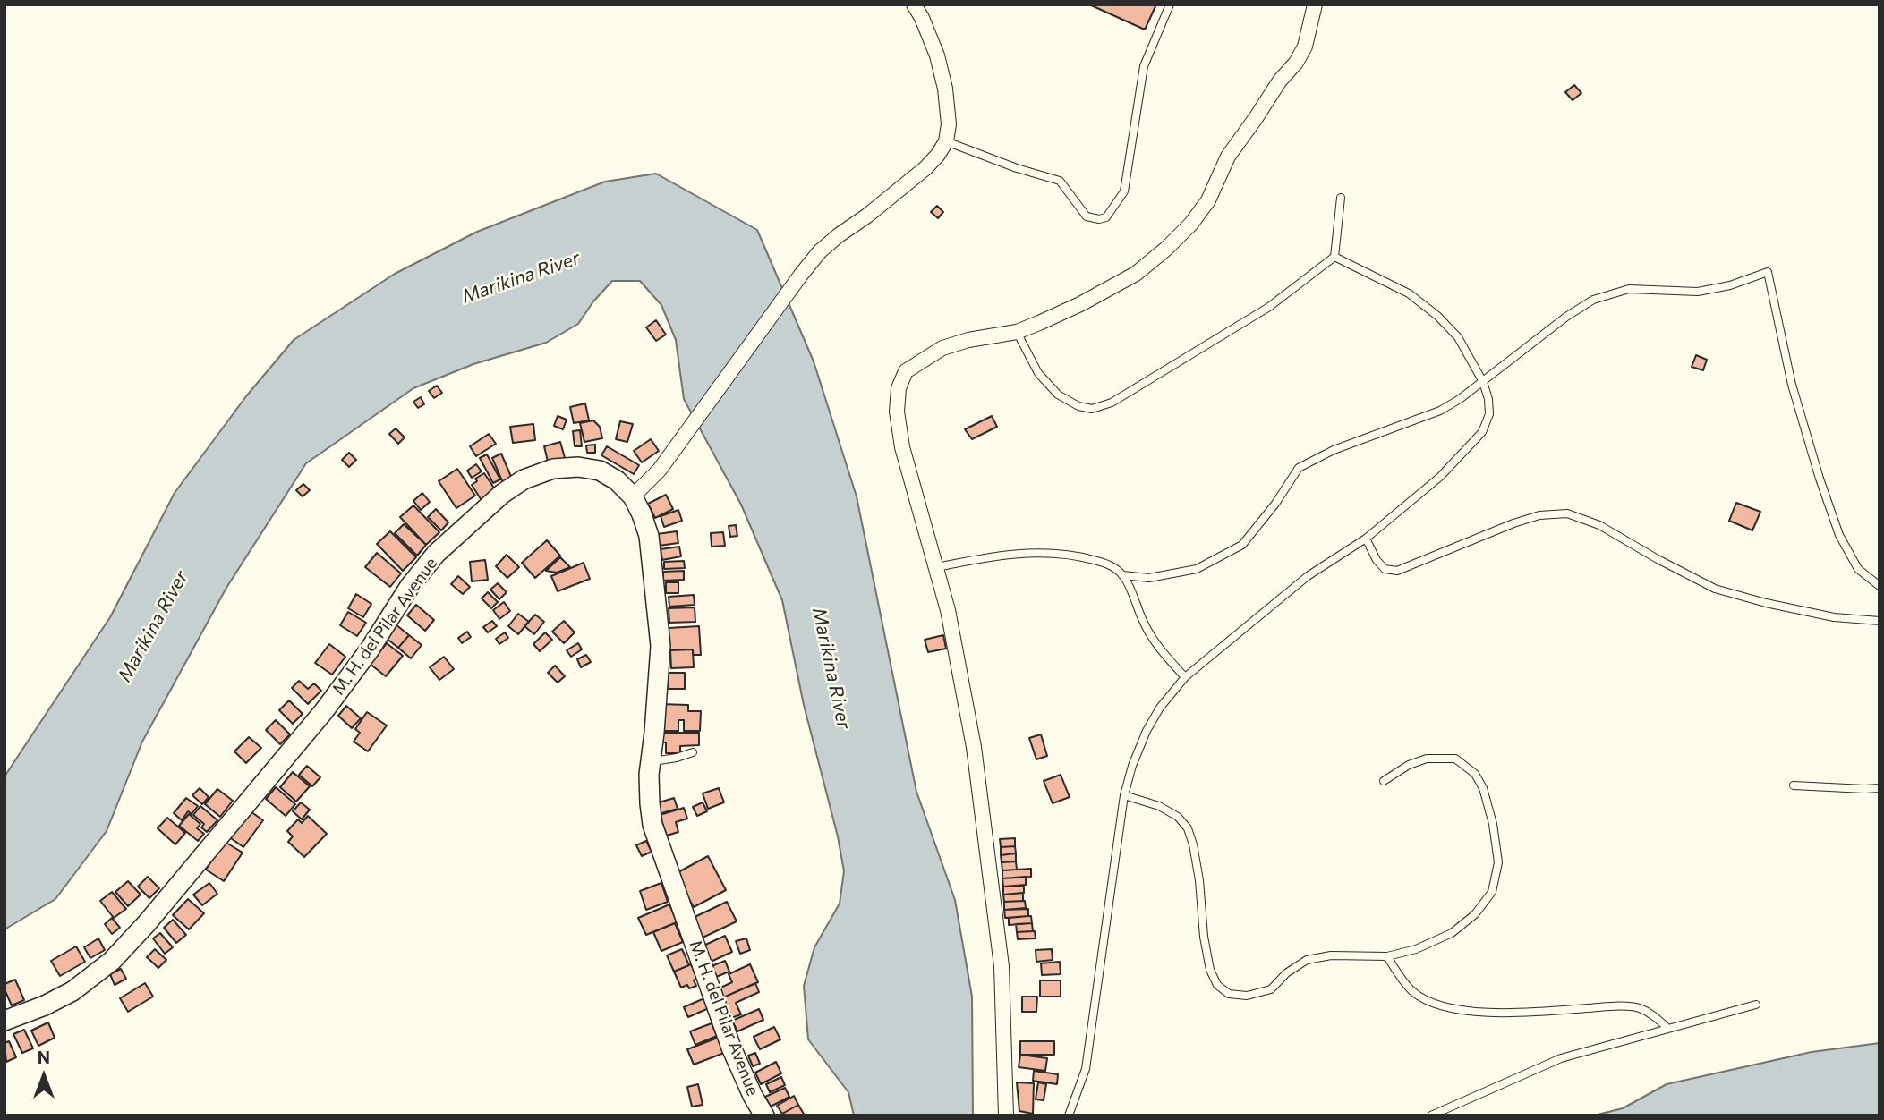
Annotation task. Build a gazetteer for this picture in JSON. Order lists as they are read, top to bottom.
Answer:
{
  "streets": {
    "street": ["M. H. del Pilar Avenue"]
  },
  "water": ["Marikina River"],
  "north": "top"
}
